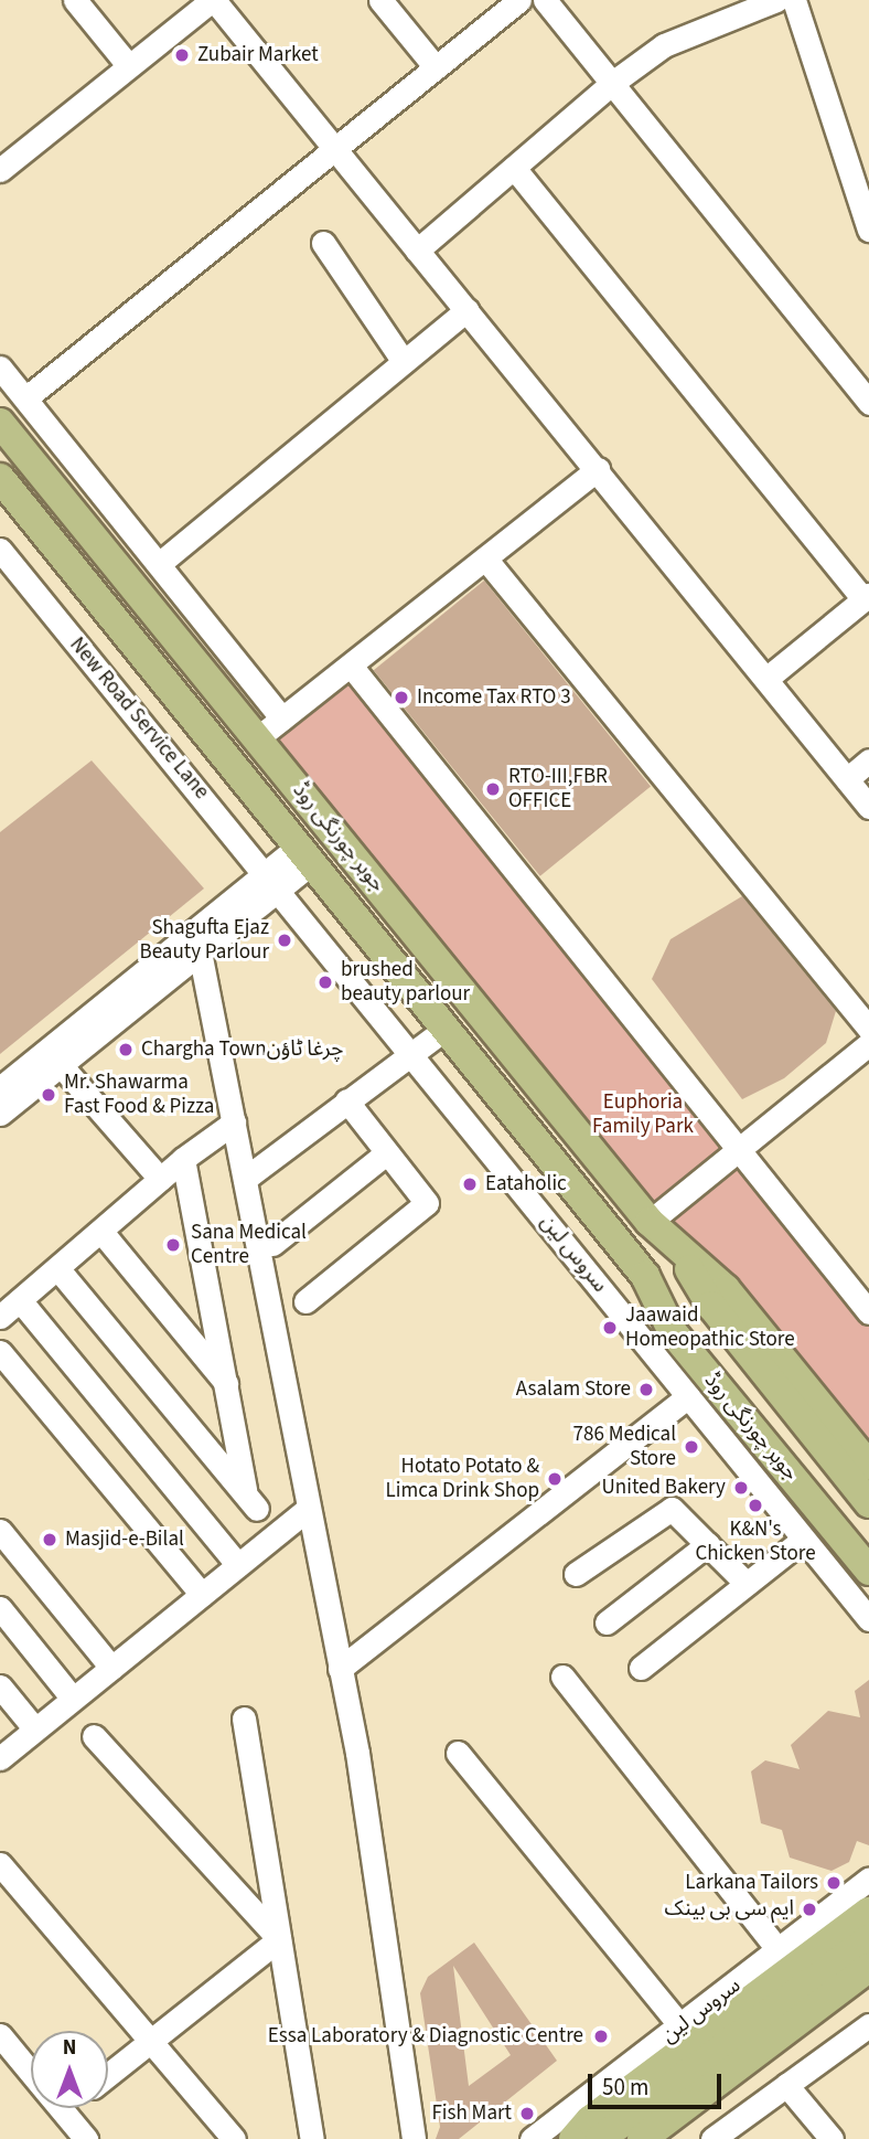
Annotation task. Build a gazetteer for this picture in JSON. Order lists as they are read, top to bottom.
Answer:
{
  "streets": {
    "main road": ["جوہر چورنگی روڈ"],
    "street": ["New Road Service Lane", "سروس لین"]
  },
  "crossings": [
    ["New Road Service Lane", "سروس لین"]
  ],
  "parks": ["Euphoria Family Park"],
  "places": [
    "Zubair Market",
    "Income Tax RTO 3",
    "RTO-III,FBR OFFICE",
    "Shagufta Ejaz Beauty Parlour",
    "brushed beauty parlour",
    "Chargha Townچرغا ٹاؤن",
    "Mr. Shawarma Fast Food & Pizza",
    "Eataholic",
    "Sana Medical Centre",
    "Jaawaid Homeopathic Store",
    "Asalam Store",
    "786 Medical Store",
    "Hotato Potato & Limca Drink Shop",
    "United Bakery",
    "K&N's Chicken Store",
    "Masjid-e-Bilal",
    "Larkana Tailors",
    "ایم سی بی بینک",
    "Essa Laboratory & Diagnostic Centre",
    "Fish Mart"
  ],
  "scale_bar": "50 m",
  "north": "top"
}
